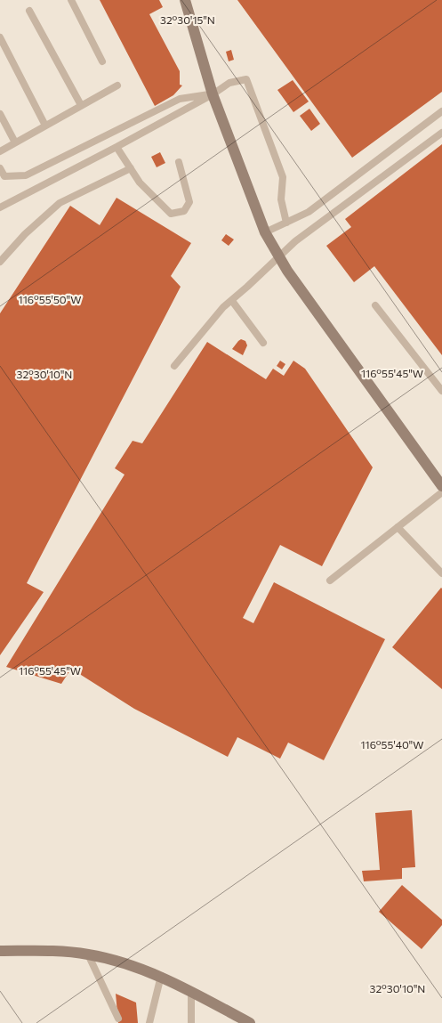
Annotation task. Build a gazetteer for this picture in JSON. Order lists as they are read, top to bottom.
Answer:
{
  "coordinates": [
    "32°30'15\"N",
    "116°55'50\"W",
    "116°55'45\"W",
    "32°30'10\"N",
    "116°55'40\"W"
  ]
}
